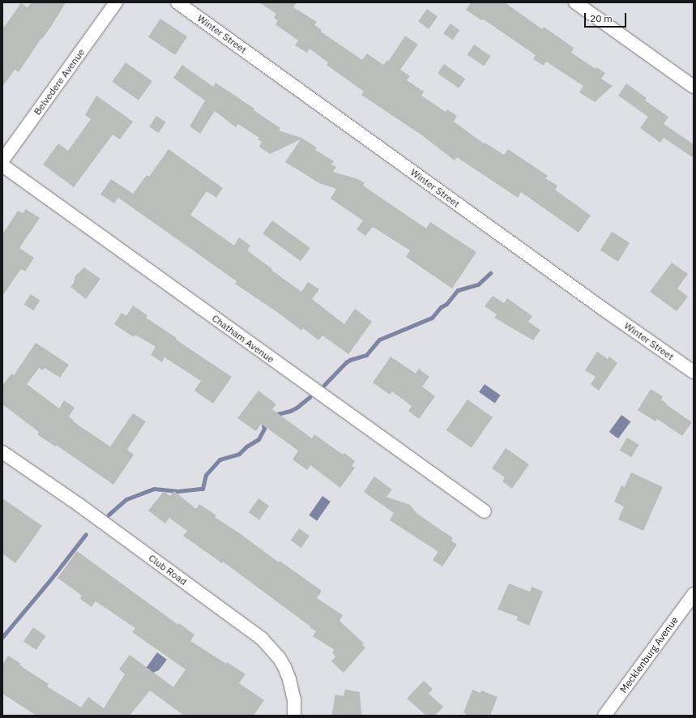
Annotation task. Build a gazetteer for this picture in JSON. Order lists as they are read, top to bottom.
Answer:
{
  "streets": {
    "street": [
      "Winter Street",
      "Belvedere Avenue",
      "Chatham Avenue",
      "Club Road",
      "Mecklenburg Avenue"
    ]
  },
  "scale_bar": "20 m"
}
